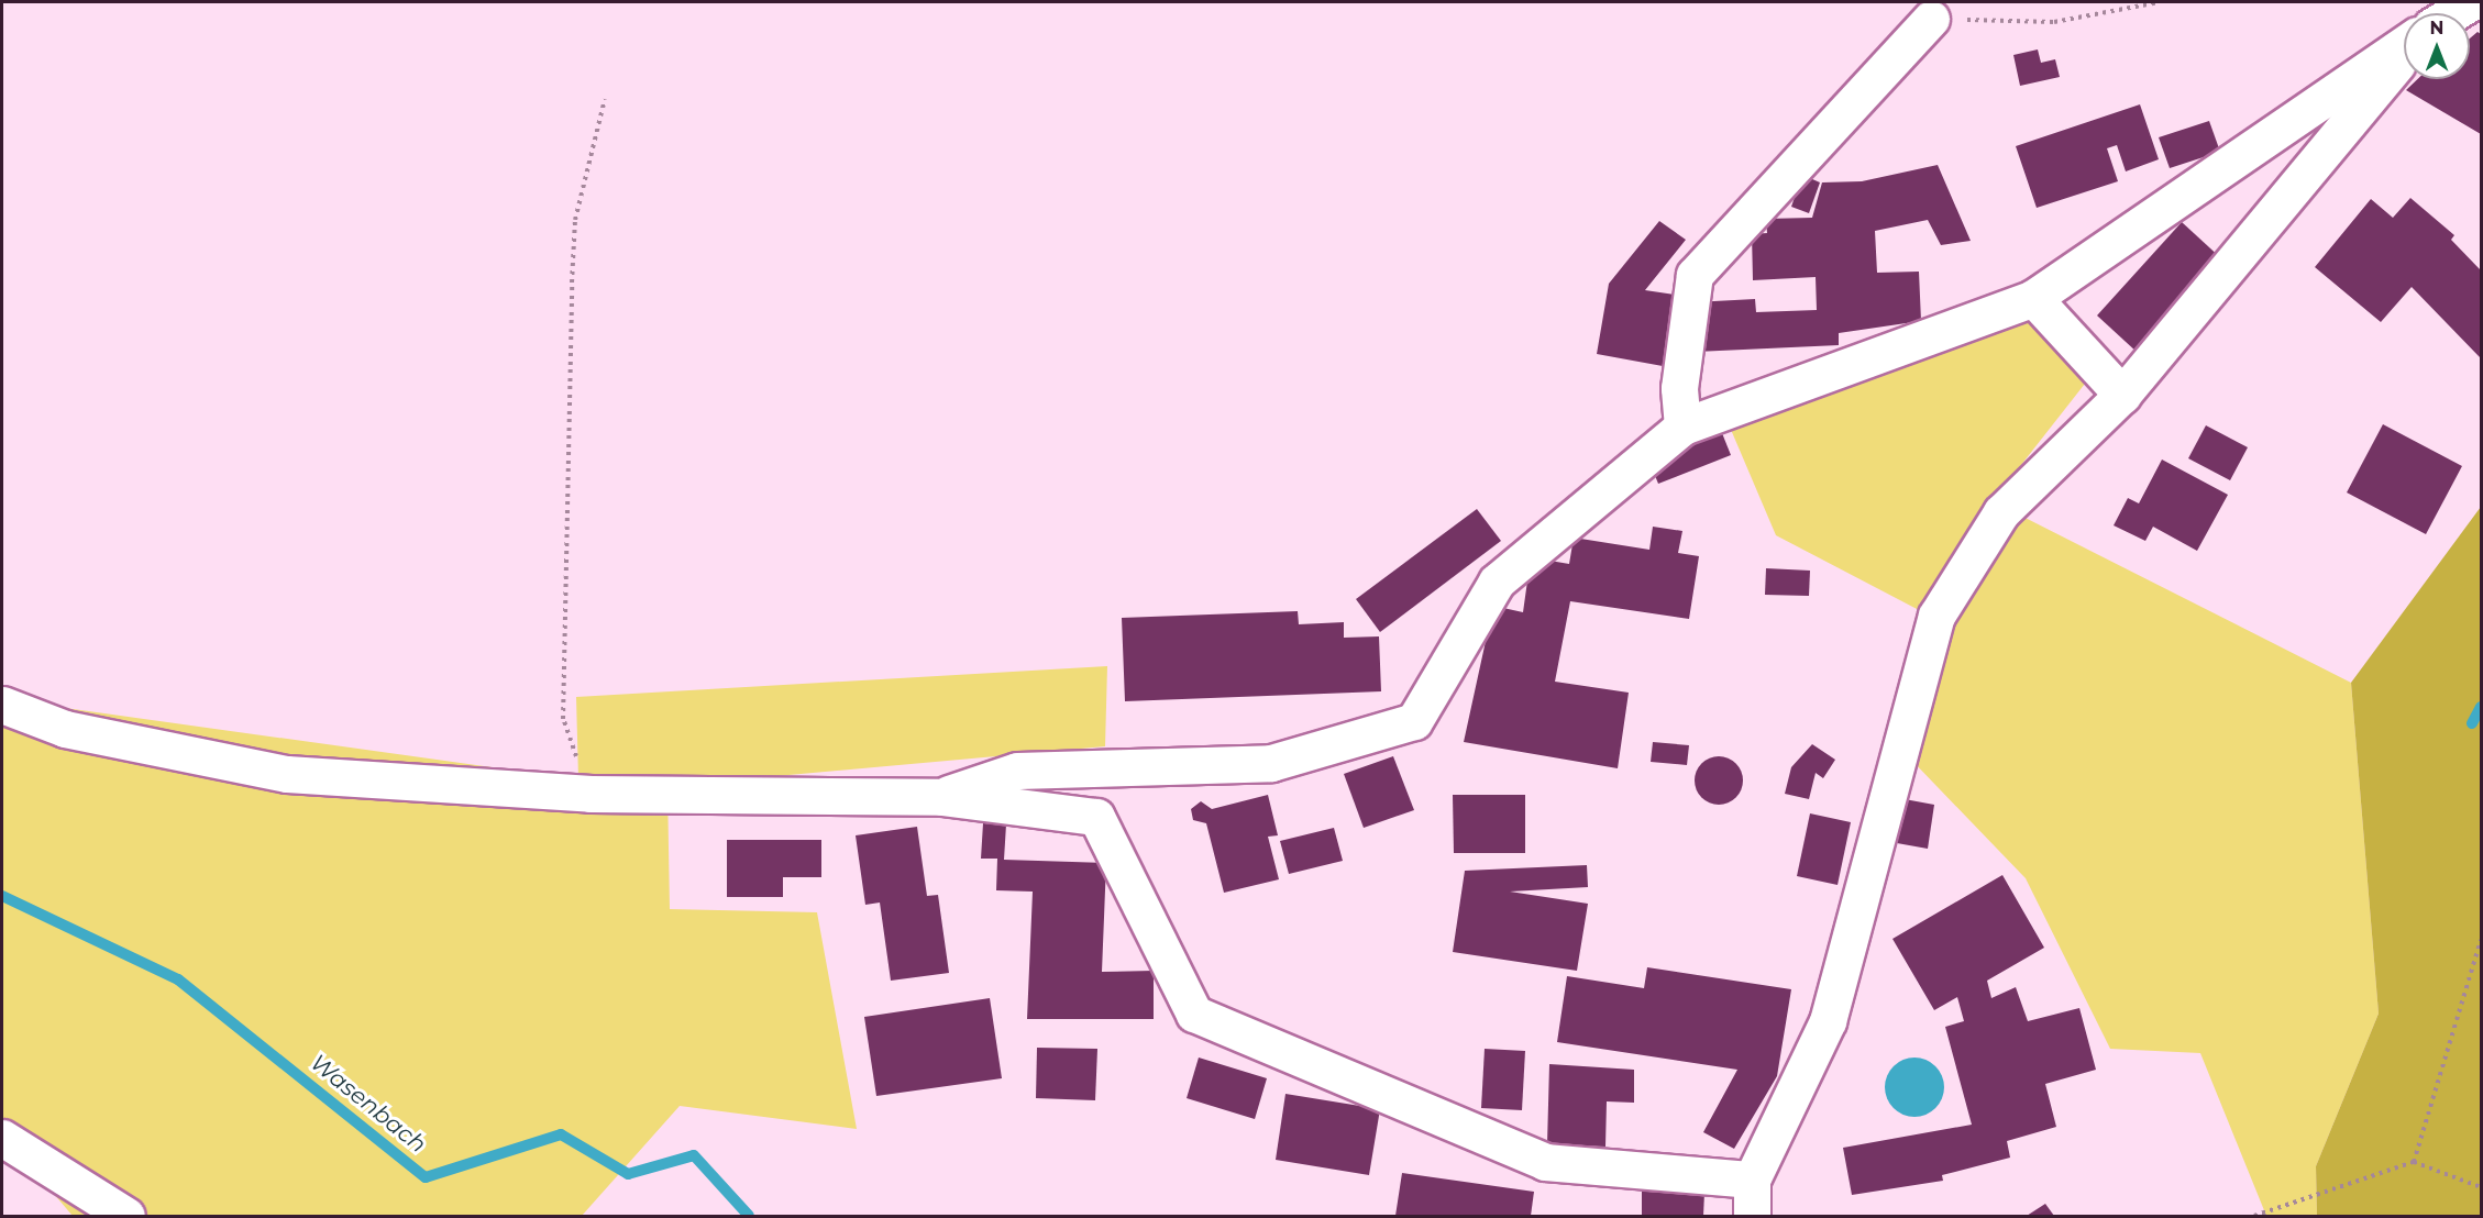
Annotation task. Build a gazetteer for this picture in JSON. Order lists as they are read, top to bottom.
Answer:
{
  "water": ["Wasenbach"],
  "north": "top"
}
